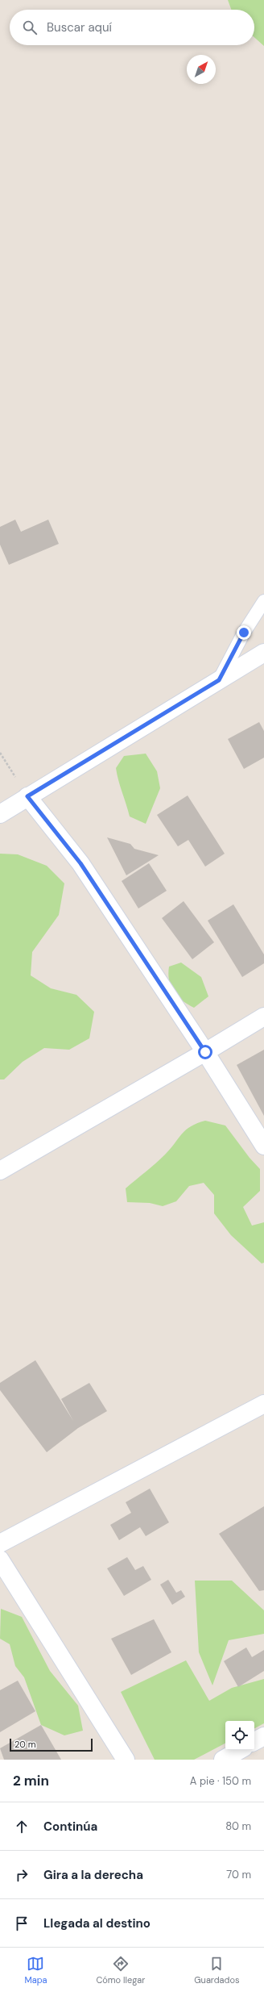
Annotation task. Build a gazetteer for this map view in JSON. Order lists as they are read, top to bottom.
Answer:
{
  "scale_bar": "20 m",
  "north": "top right",
  "page": {
    "search": "Buscar aquí",
    "scale": "20 m",
    "heading": ["2 min", "A pie · 150 m"],
    "list": [
      ["Continúa", "80 m"],
      ["Gira a la derecha", "70 m"],
      "Llegada al destino"
    ],
    "nav": ["Mapa", "Cómo llegar", "Guardados"]
  }
}
